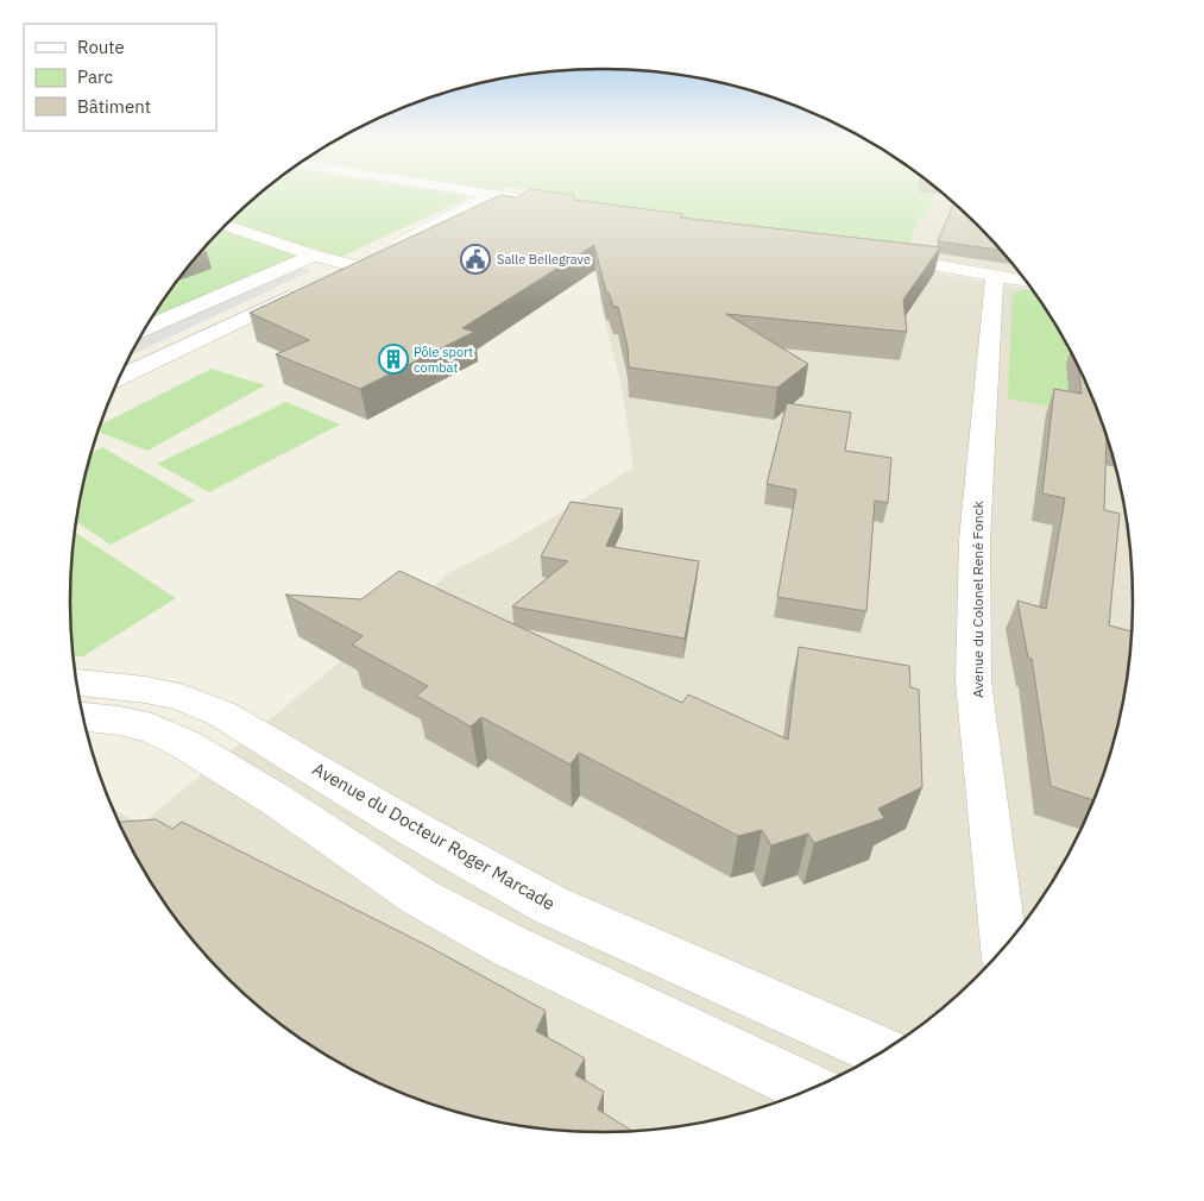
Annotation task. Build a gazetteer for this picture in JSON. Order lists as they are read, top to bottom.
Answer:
{
  "streets": {
    "street": ["Avenue du Colonel René Fonck", "Avenue du Docteur Roger Marcade"]
  },
  "places": {
    "public building": ["Salle Bellegrave"],
    "building": ["Pôle sport combat"]
  },
  "legend": ["Route", "Parc", "Bâtiment"]
}
